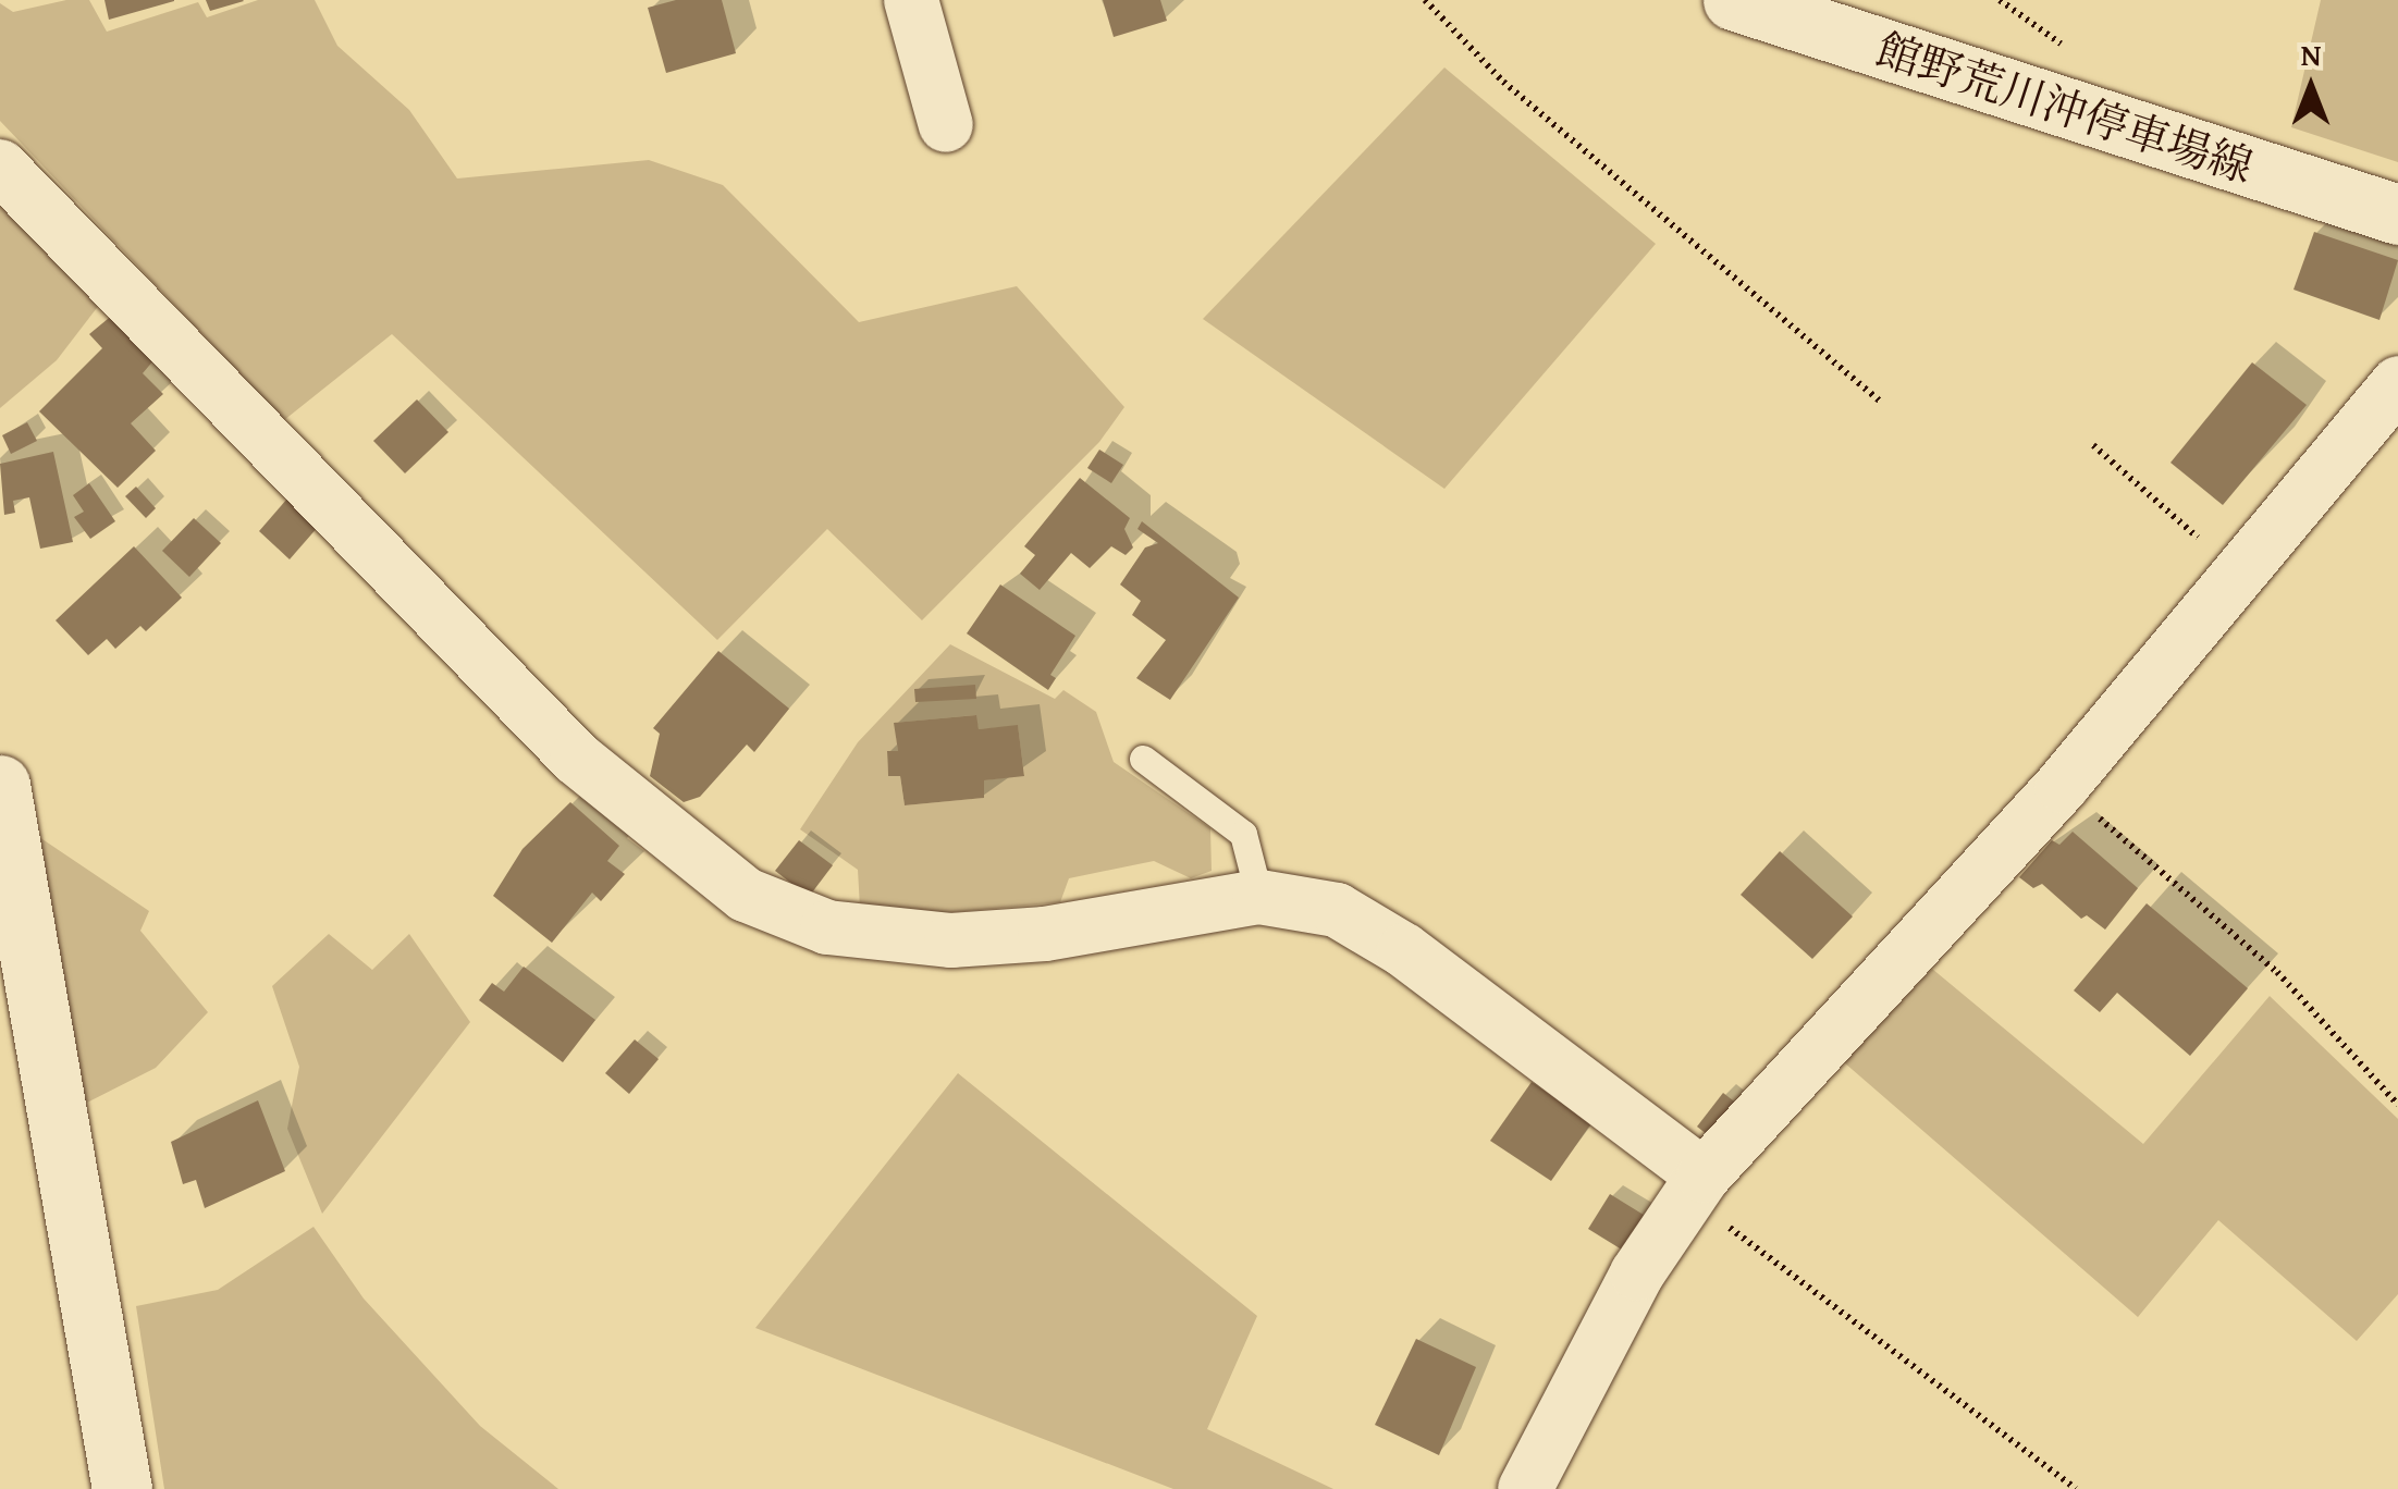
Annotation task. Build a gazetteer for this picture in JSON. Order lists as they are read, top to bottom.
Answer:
{
  "streets": {
    "street": ["館野荒川沖停車場線"]
  },
  "north": "top"
}
